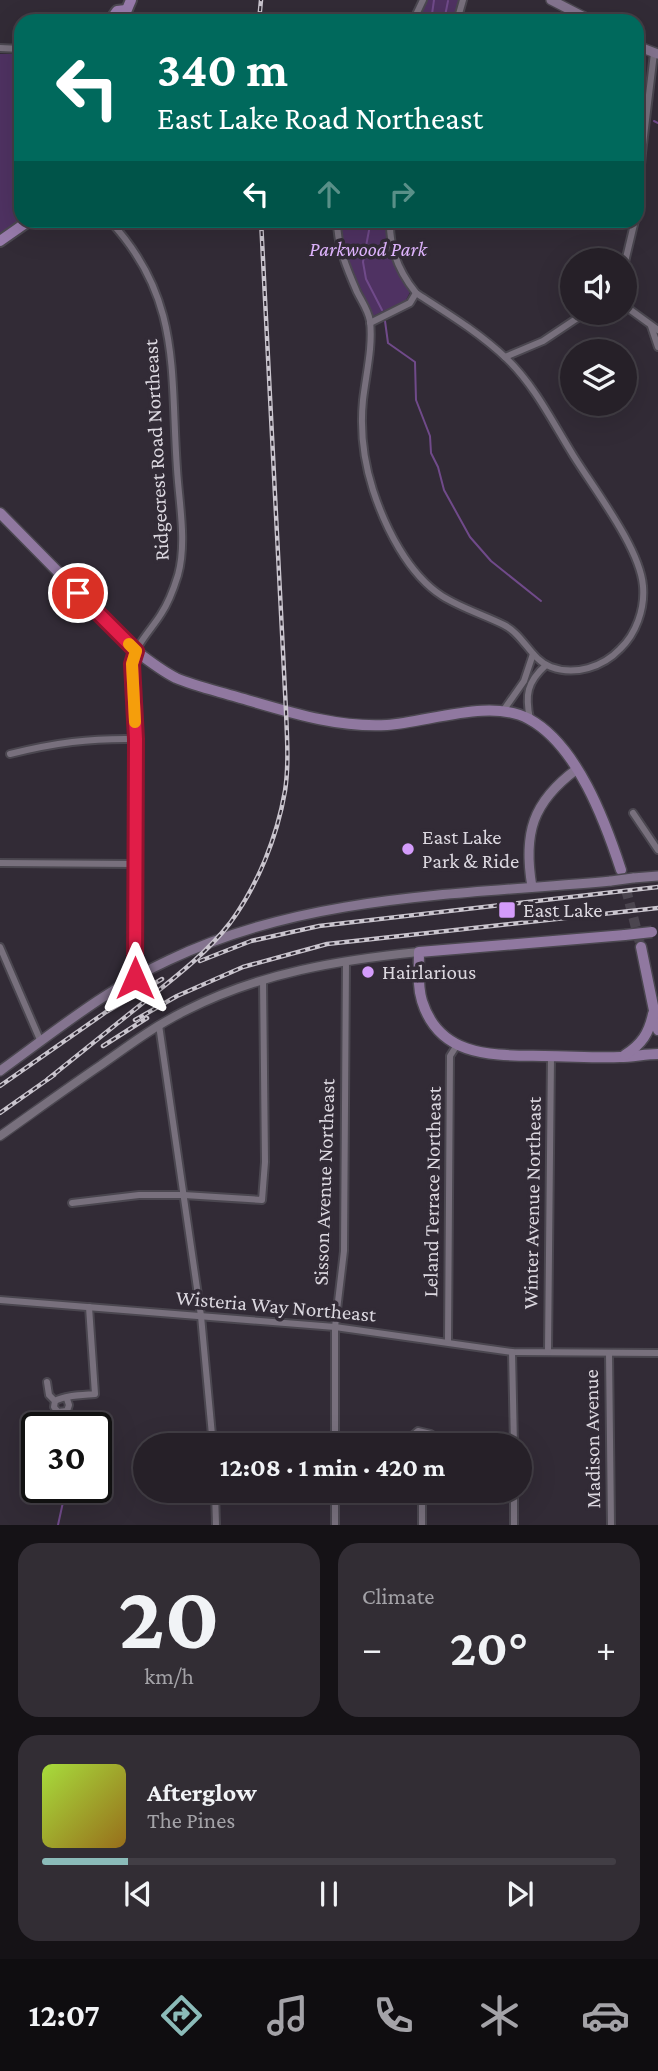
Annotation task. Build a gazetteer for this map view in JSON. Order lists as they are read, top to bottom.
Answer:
{
  "streets": {
    "street": [
      "Ridgecrest Road Northeast",
      "Sisson Avenue Northeast",
      "Leland Terrace Northeast",
      "Winter Avenue Northeast",
      "Wisteria Way Northeast",
      "Madison Avenue"
    ]
  },
  "crossings": [
    ["Sisson Avenue Northeast", "Wisteria Way Northeast"],
    ["Leland Terrace Northeast", "Wisteria Way Northeast"],
    ["Winter Avenue Northeast", "Wisteria Way Northeast"],
    ["Wisteria Way Northeast", "Madison Avenue"]
  ],
  "parks": ["Parkwood Park"],
  "places": {
    "other": ["East Lake Park & Ride", "Hairlarious"],
    "transit": ["East Lake"]
  },
  "page": {
    "turn": ["340 m", "East Lake Road Northeast"],
    "limit": "30",
    "trip": "12:08 · 1 min · 420 m",
    "tile": [
      ["20", "km/h"],
      "Climate"
    ],
    "heat": ["−", "20°", "+"],
    "song": ["Afterglow", "The Pines"],
    "tabs": "12:07"
  }
}
